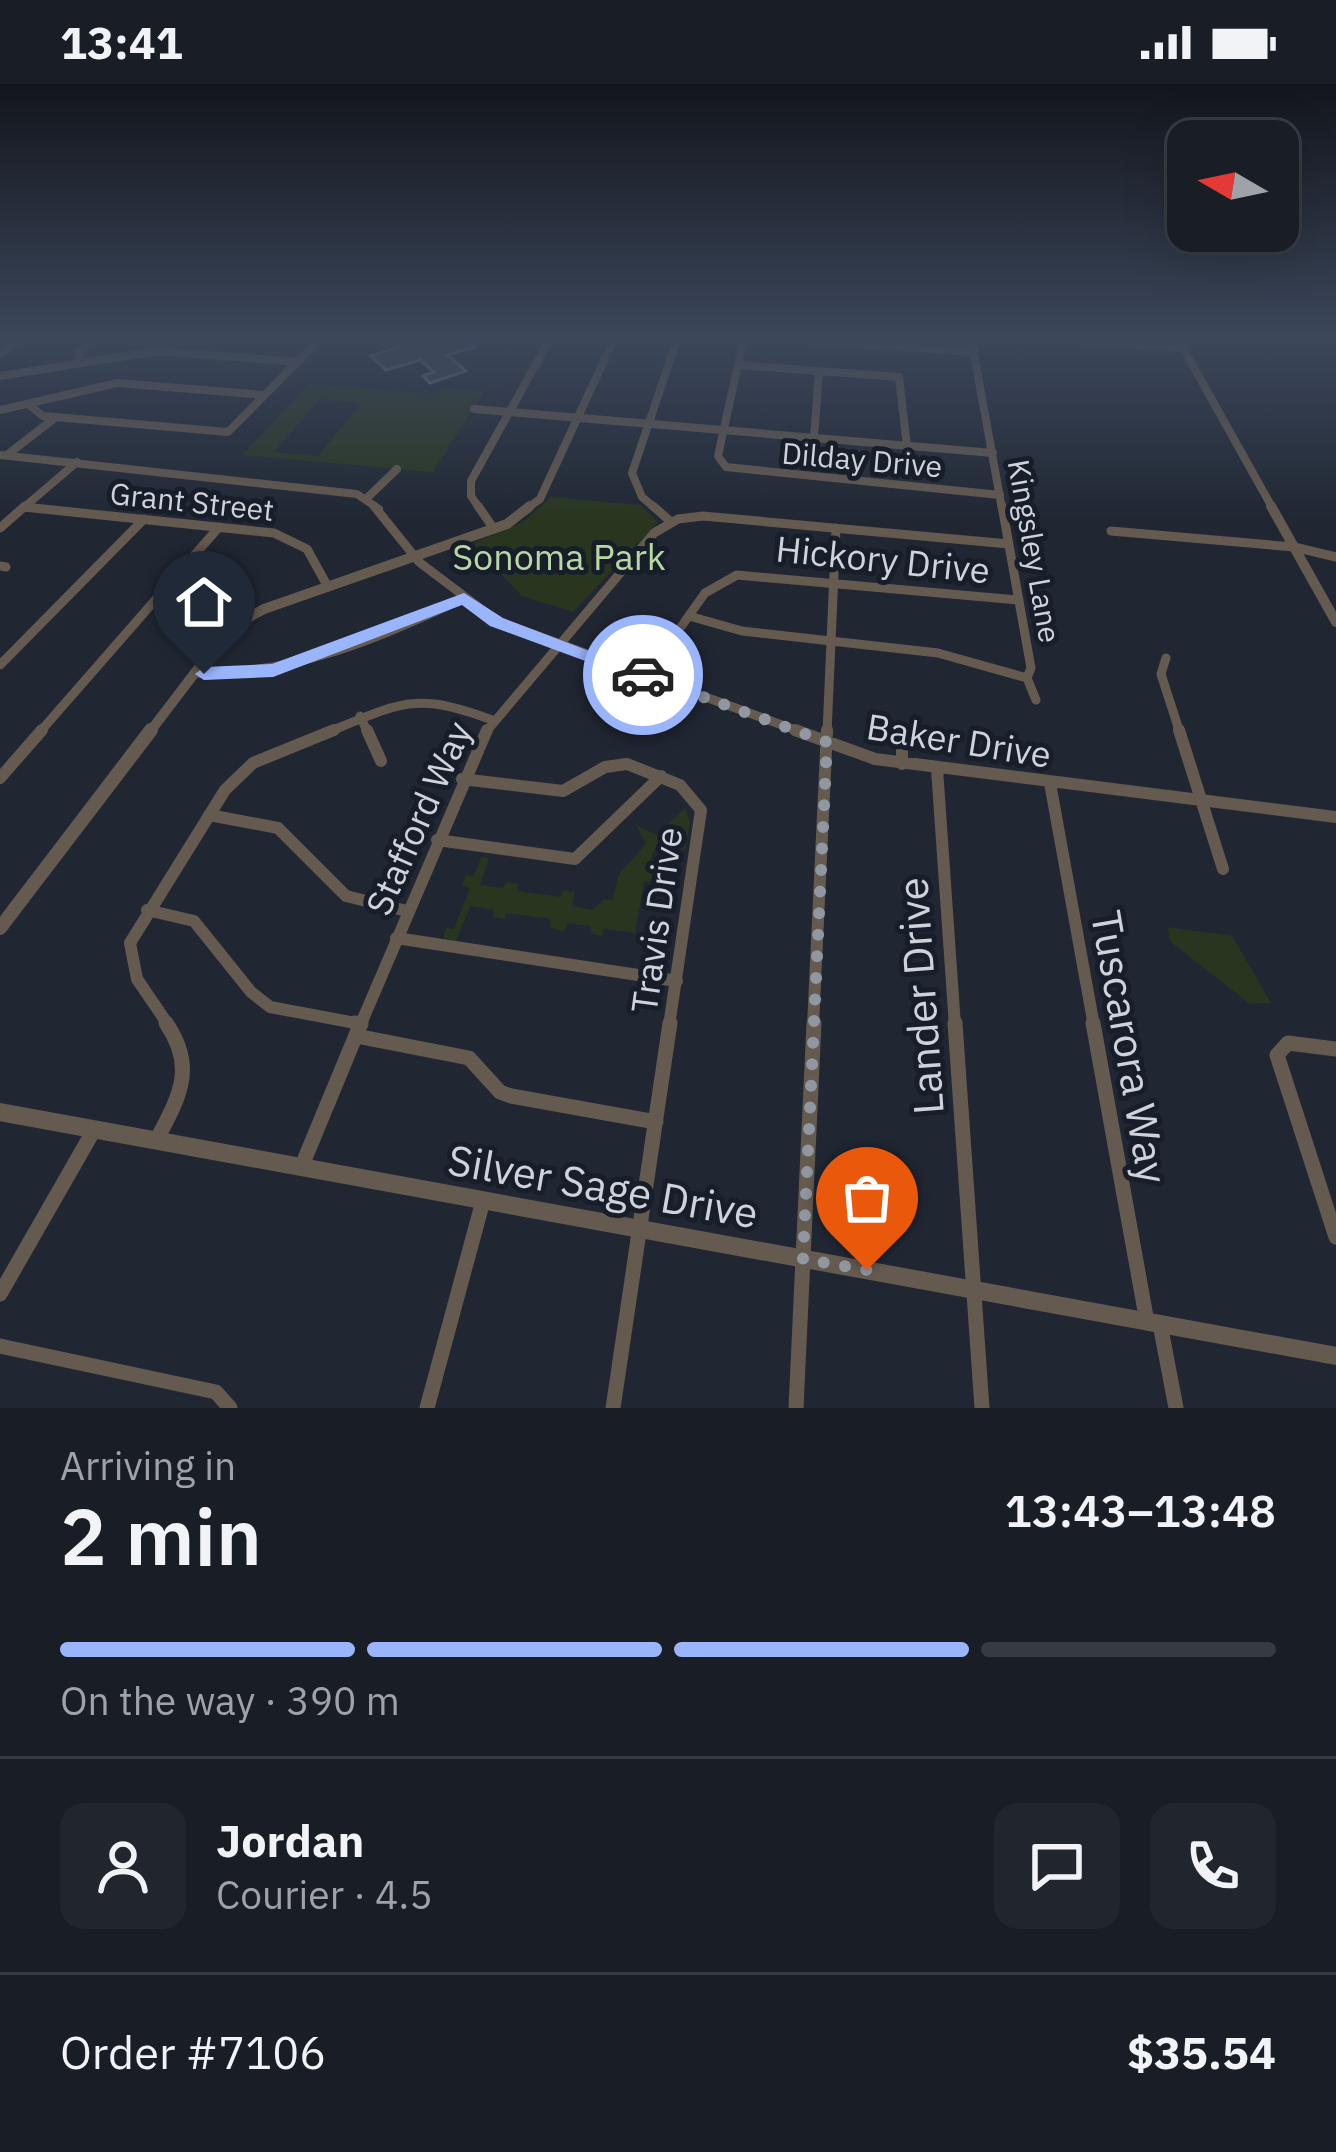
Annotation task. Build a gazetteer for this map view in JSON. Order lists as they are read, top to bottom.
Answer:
{
  "streets": {
    "street": [
      "Dilday Drive",
      "Grant Street",
      "Kingsley Lane",
      "Hickory Drive",
      "Baker Drive",
      "Stafford Way",
      "Travis Drive",
      "Lander Drive",
      "Tuscarora Way",
      "Silver Sage Drive"
    ]
  },
  "crossings": [
    ["Dilday Drive", "Kingsley Lane"],
    ["Kingsley Lane", "Hickory Drive"],
    ["Hickory Drive", "Baker Drive"],
    ["Baker Drive", "Stafford Way"],
    ["Baker Drive", "Lander Drive"],
    ["Baker Drive", "Tuscarora Way"],
    ["Stafford Way", "Travis Drive"],
    ["Stafford Way", "Silver Sage Drive"],
    ["Travis Drive", "Silver Sage Drive"],
    ["Lander Drive", "Silver Sage Drive"],
    ["Tuscarora Way", "Silver Sage Drive"]
  ],
  "parks": ["Sonoma Park"],
  "north": "left",
  "page": {
    "status": "13:41",
    "heading": ["2 min", "Arriving in", "13:43–13:48"],
    "panel": [
      "Jordan",
      "Courier · 4.5",
      "Order #7106",
      "$35.54"
    ],
    "bar": "On the way · 390 m"
  }
}
